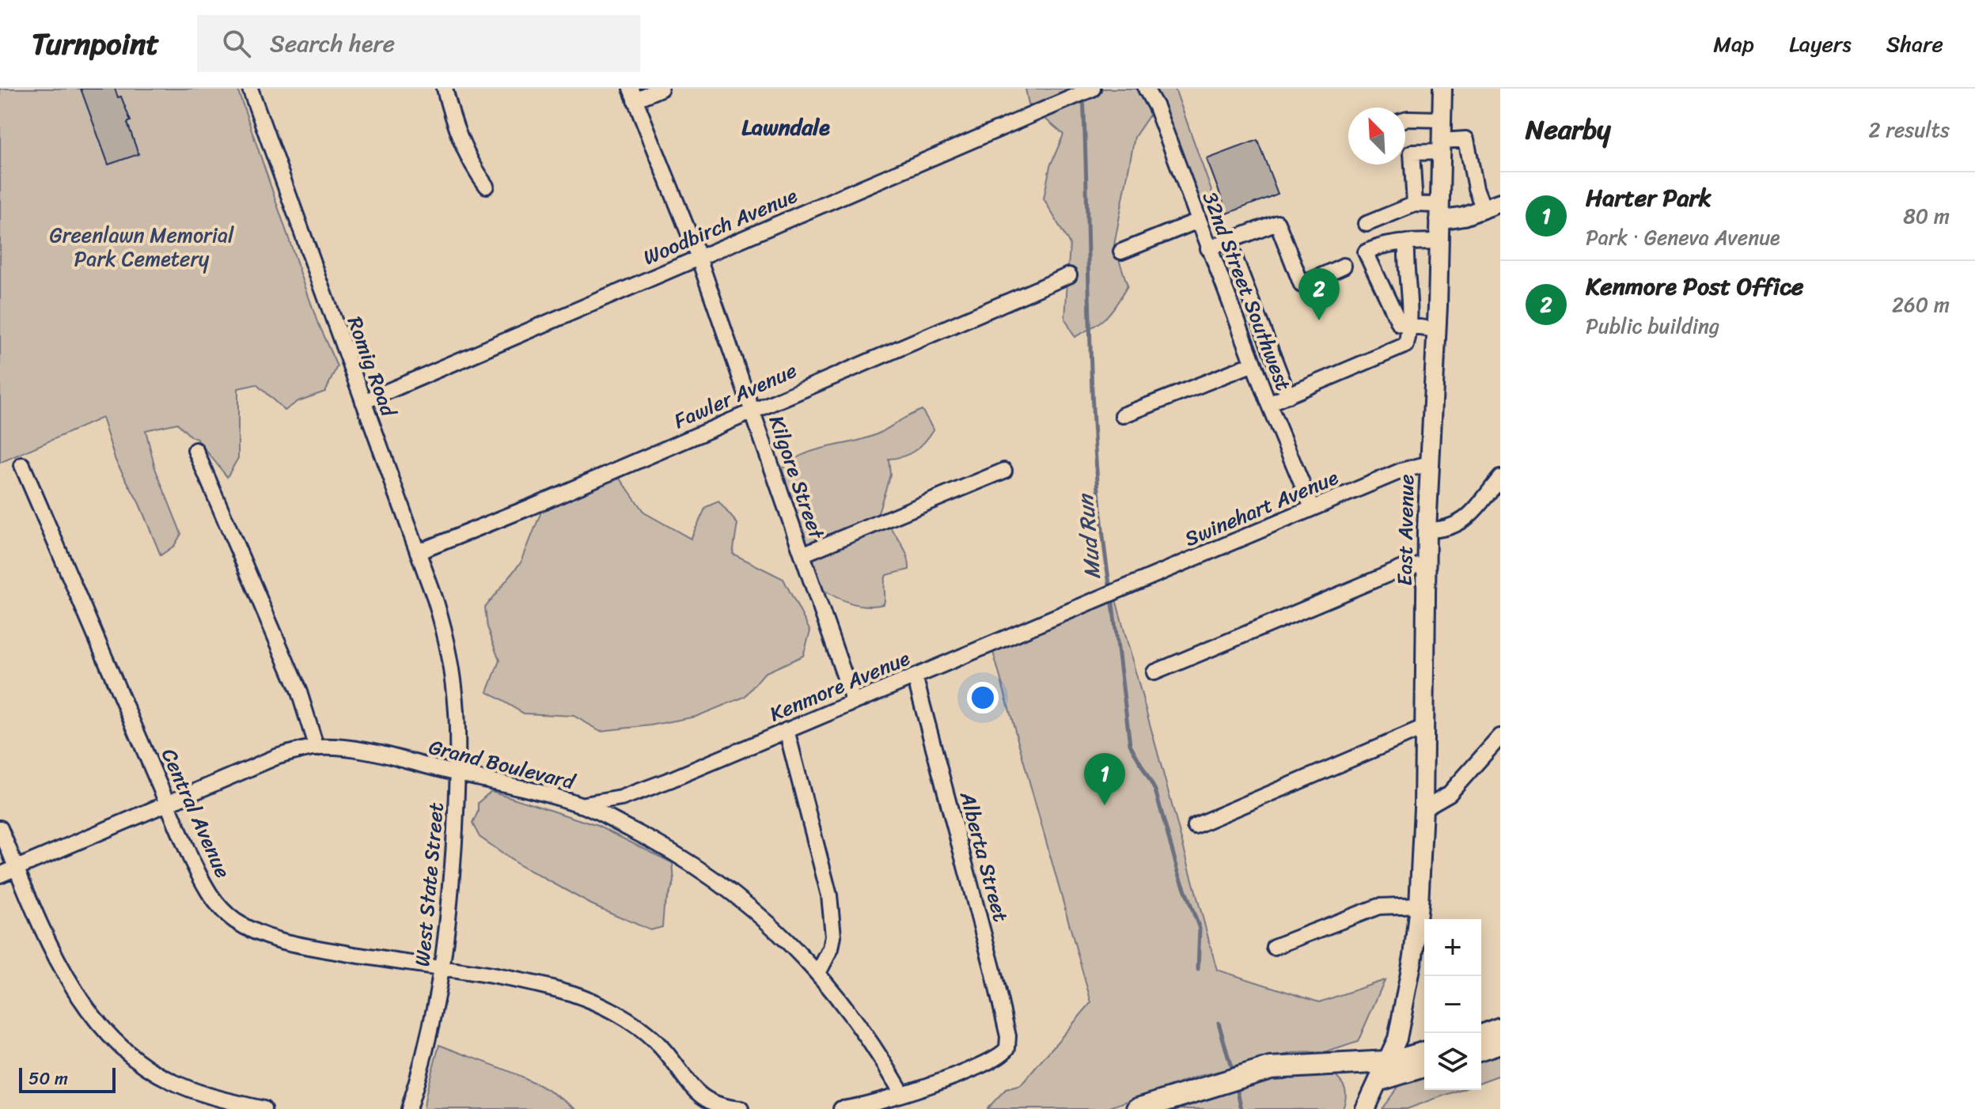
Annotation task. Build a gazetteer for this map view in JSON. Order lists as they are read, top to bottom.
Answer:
{
  "streets": {
    "main road": ["East Avenue"],
    "street": [
      "Woodbirch Avenue",
      "32nd Street Southwest",
      "Romig Road",
      "Fawler Avenue",
      "Kilgore Street",
      "Swinehart Avenue",
      "Kenmore Avenue",
      "Grand Boulevard",
      "Central Avenue",
      "Alberta Street",
      "West State Street"
    ]
  },
  "crossings": [
    ["Woodbirch Avenue", "Romig Road"],
    ["Woodbirch Avenue", "Kilgore Street"],
    ["32nd Street Southwest", "Swinehart Avenue"],
    ["Romig Road", "Fawler Avenue"],
    ["Romig Road", "West State Street"],
    ["Fawler Avenue", "Kilgore Street"],
    ["Kilgore Street", "Kenmore Avenue"],
    ["Swinehart Avenue", "East Avenue"],
    ["Swinehart Avenue", "Kenmore Avenue"],
    ["Kenmore Avenue", "Grand Boulevard"],
    ["Kenmore Avenue", "Alberta Street"],
    ["Grand Boulevard", "Central Avenue"],
    ["Grand Boulevard", "Alberta Street"],
    ["Grand Boulevard", "West State Street"],
    ["Central Avenue", "West State Street"]
  ],
  "districts": ["Lawndale"],
  "water": ["Mud Run"],
  "parks": ["Greenlawn Memorial Park Cemetery"],
  "scale_bar": "50 m",
  "north": "top left",
  "page": {
    "header": "Turnpoint",
    "search": "Search here",
    "nav": ["Map", "Layers", "Share"],
    "heading": ["Nearby", "2 results"],
    "list": [
      {
        "mark": "1",
        "name": "Harter Park",
        "note": "Park · Geneva Avenue",
        "value": "80 m"
      },
      {
        "mark": "2",
        "name": "Kenmore Post Office",
        "note": "Public building",
        "value": "260 m"
      }
    ],
    "pins": ["2", "1"],
    "map_buttons": ["+", "−"],
    "scale": "50 m"
  }
}
